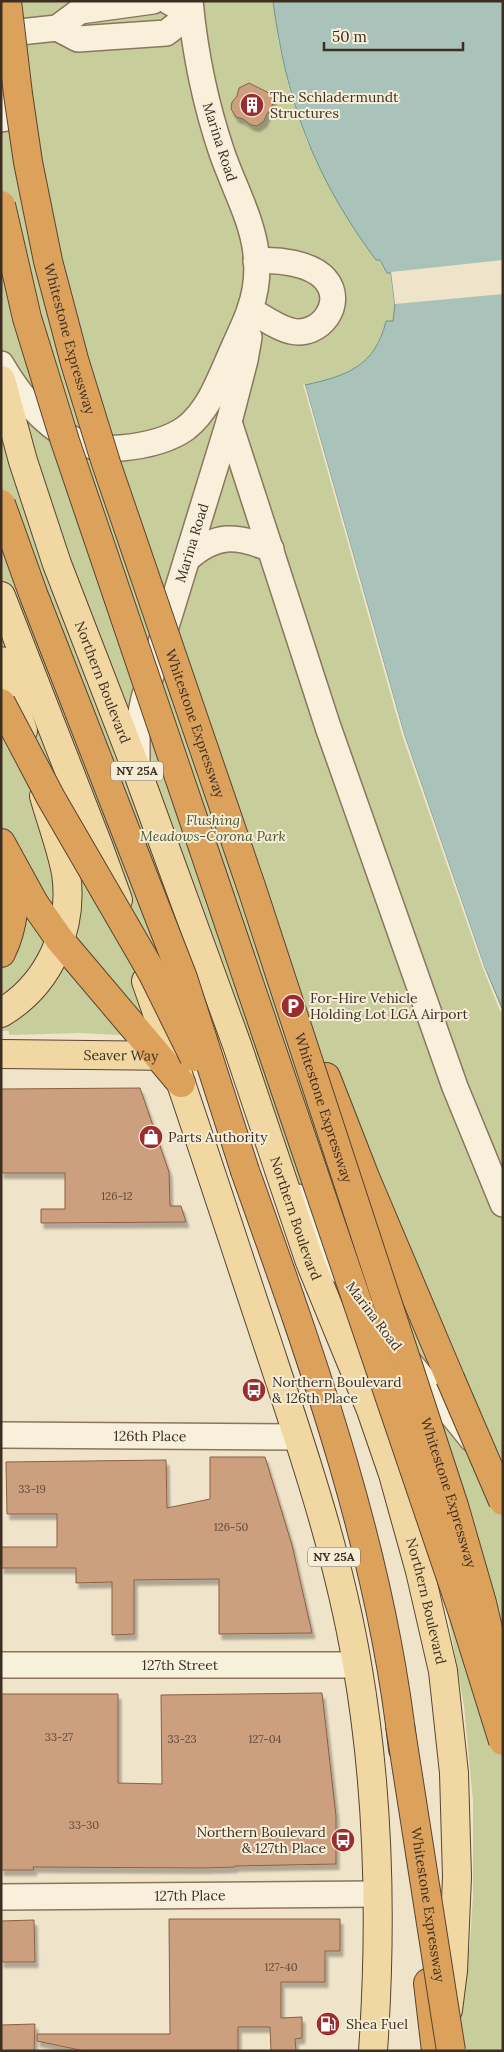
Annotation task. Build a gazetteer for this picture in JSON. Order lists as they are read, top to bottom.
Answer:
{
  "streets": {
    "highway": ["Whitestone Expressway"],
    "main road": ["Northern Boulevard", "NY 25A", "Seaver Way"],
    "street": [
      "Marina Road",
      "126th Place",
      "127th Street",
      "127th Place"
    ]
  },
  "crossings": [
    ["Marina Road", "Northern Boulevard"],
    ["Northern Boulevard", "Seaver Way"],
    ["NY 25A", "126th Place"],
    ["NY 25A", "127th Street"],
    ["NY 25A", "127th Place"]
  ],
  "parks": ["Flushing Meadows-Corona Park"],
  "places": {
    "building": ["The Schladermundt Structures"],
    "parking": ["For-Hire Vehicle Holding Lot LGA Airport"],
    "shop": ["Parts Authority"],
    "bus stop": ["Northern Boulevard & 126th Place", "Northern Boulevard & 127th Place"],
    "fuel station": ["Shea Fuel"]
  },
  "house_numbers": [
    "126-12",
    "33-19",
    "126-50",
    "33-27",
    "33-23",
    "127-04",
    "33-30",
    "127-40"
  ],
  "scale_bar": "50 m"
}
